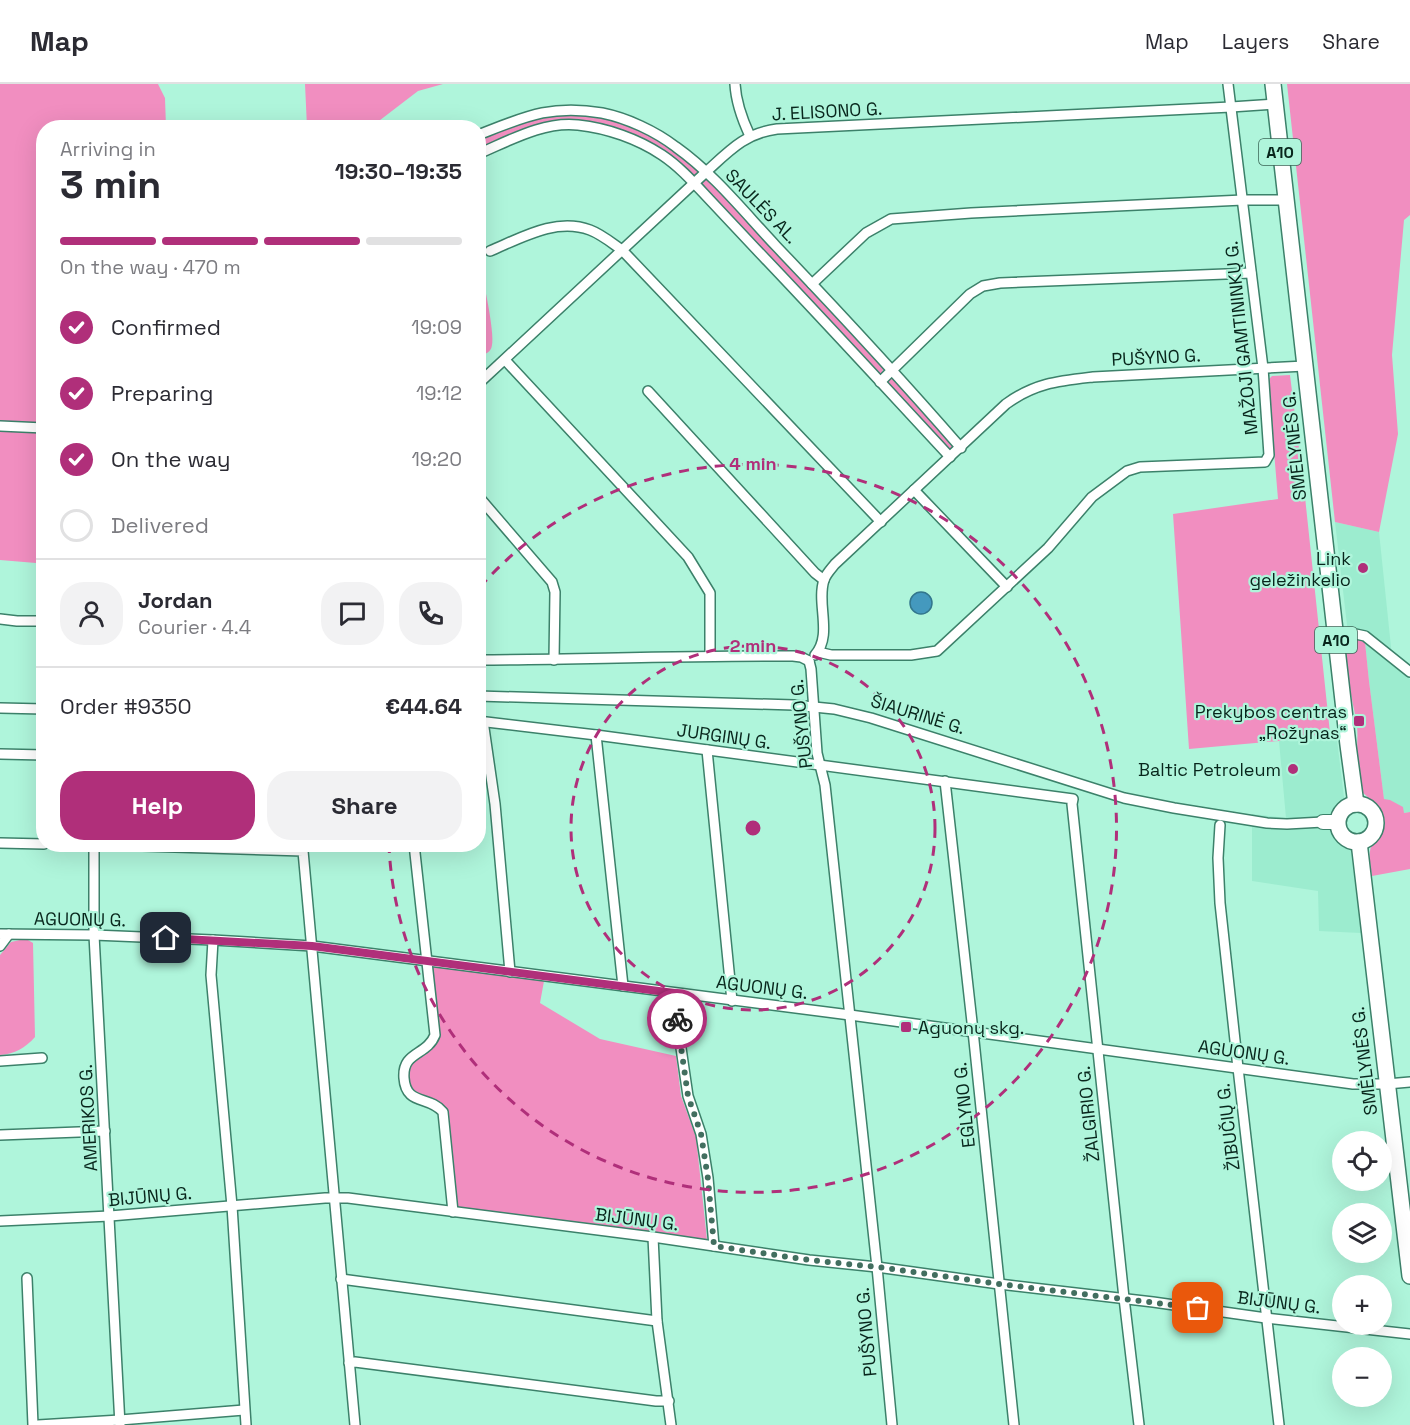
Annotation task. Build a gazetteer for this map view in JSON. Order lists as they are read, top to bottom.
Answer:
{
  "streets": {
    "highway": ["A10", "SMĖLYNĖS G."],
    "street": [
      "J. ELISONO G.",
      "SAULĖS AL.",
      "MAŽOJI GAMTININKŲ G.",
      "PUŠYNO G.",
      "ŠIAURINĖ G.",
      "JURGINŲ G.",
      "AGUONŲ G.",
      "EGLYNO G.",
      "ŽALGIRIO G.",
      "AMERIKOS G.",
      "ŽIBUČIŲ G.",
      "BIJŪNŲ G."
    ]
  },
  "crossings": [
    ["J. ELISONO G.", "SAULĖS AL."],
    ["J. ELISONO G.", "MAŽOJI GAMTININKŲ G."],
    ["J. ELISONO G.", "SMĖLYNĖS G."],
    ["SAULĖS AL.", "PUŠYNO G."],
    ["MAŽOJI GAMTININKŲ G.", "PUŠYNO G."],
    ["PUŠYNO G.", "SMĖLYNĖS G."],
    ["PUŠYNO G.", "ŠIAURINĖ G."],
    ["PUŠYNO G.", "JURGINŲ G."],
    ["PUŠYNO G.", "AGUONŲ G."],
    ["PUŠYNO G.", "BIJŪNŲ G."],
    ["SMĖLYNĖS G.", "ŠIAURINĖ G."],
    ["SMĖLYNĖS G.", "AGUONŲ G."],
    ["JURGINŲ G.", "EGLYNO G."],
    ["JURGINŲ G.", "ŽALGIRIO G."],
    ["AGUONŲ G.", "EGLYNO G."],
    ["AGUONŲ G.", "ŽALGIRIO G."],
    ["AGUONŲ G.", "AMERIKOS G."],
    ["AGUONŲ G.", "ŽIBUČIŲ G."],
    ["EGLYNO G.", "BIJŪNŲ G."],
    ["ŽALGIRIO G.", "BIJŪNŲ G."],
    ["AMERIKOS G.", "BIJŪNŲ G."],
    ["ŽIBUČIŲ G.", "BIJŪNŲ G."]
  ],
  "places": {
    "other": ["Link geležinkelio", "Baltic Petroleum"],
    "transit": ["Prekybos centras „Rožynas“", "Aguonų skg."]
  },
  "page": {
    "header": "Map",
    "nav": ["Map", "Layers", "Share"],
    "heading": ["3 min", "Arriving in", "19:30–19:35"],
    "panel": [
      "Jordan",
      "Courier · 4.4",
      "Order #9350",
      "€44.64"
    ],
    "bar": "On the way · 470 m",
    "list": [
      ["Confirmed", "19:09"],
      ["Preparing", "19:12"],
      ["On the way", "19:20"],
      "Delivered"
    ],
    "buttons": ["Help", "Share"],
    "map_buttons": ["+", "−"]
  },
  "rings": ["4 min", "2 min"]
}
